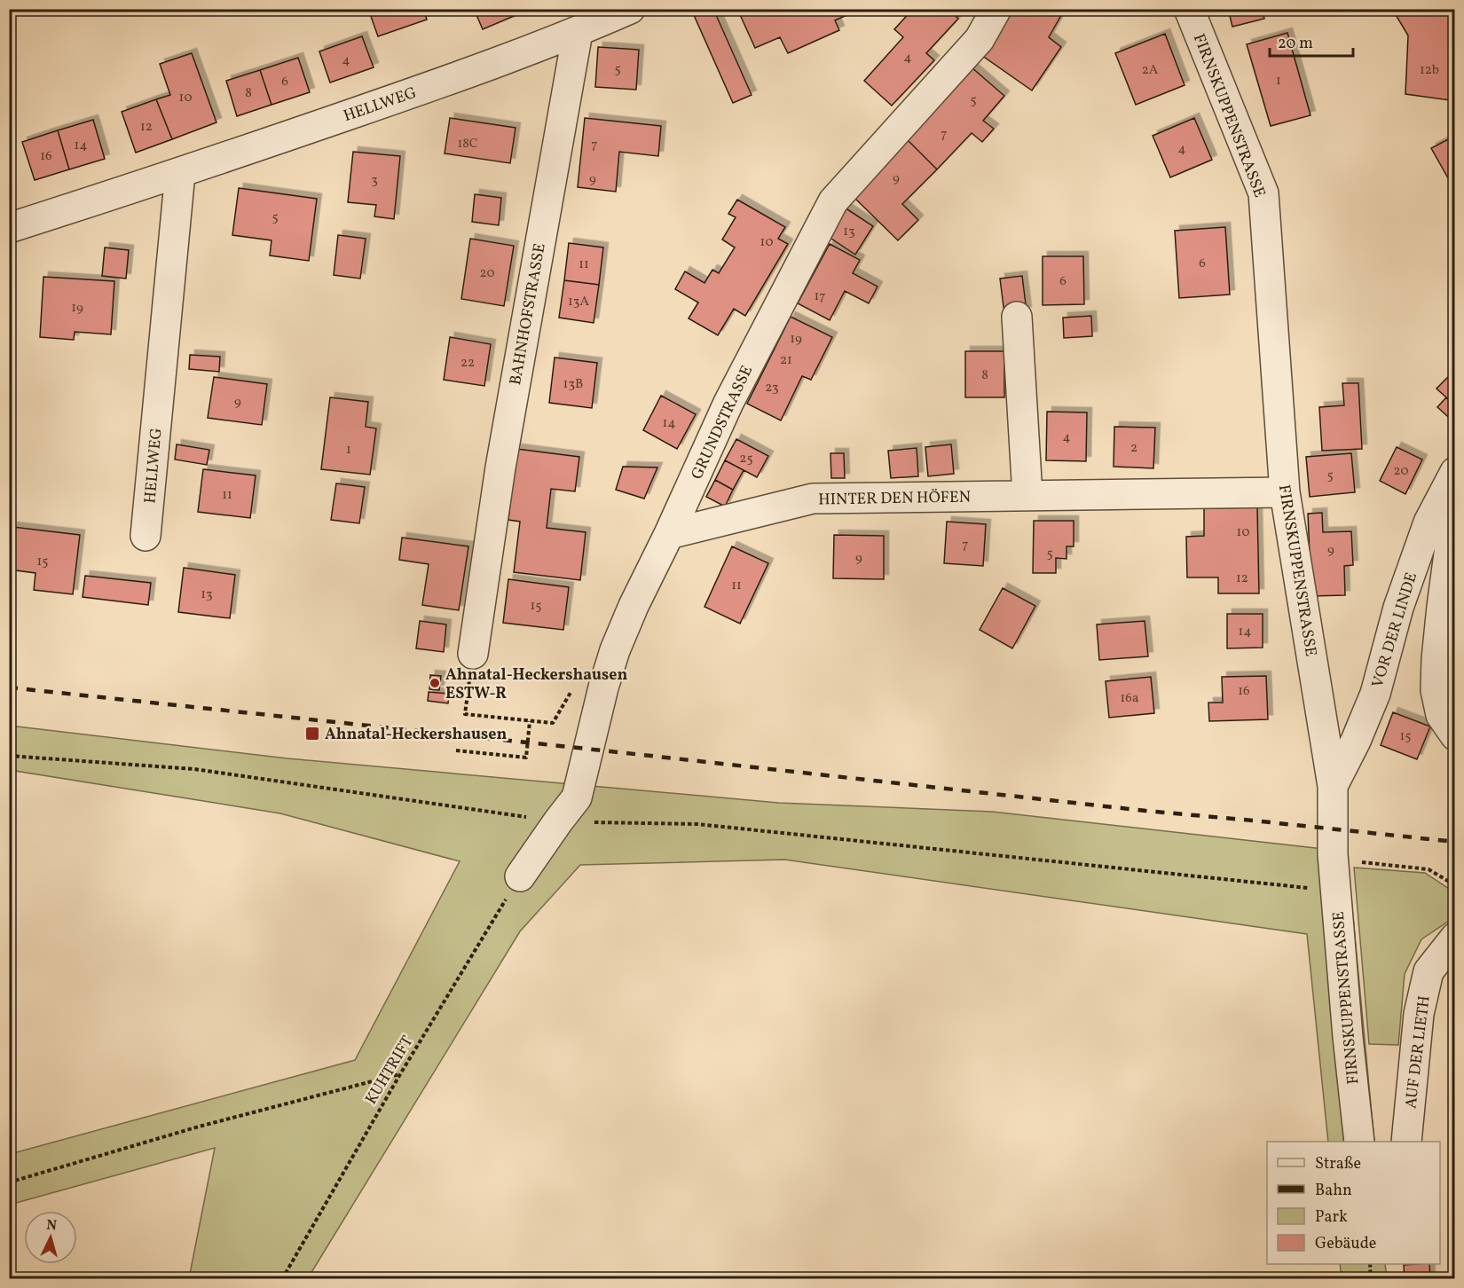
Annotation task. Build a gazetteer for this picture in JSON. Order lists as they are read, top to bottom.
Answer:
{
  "streets": {
    "street": [
      "HELLWEG",
      "FIRNSKUPPENSTRASSE",
      "BAHNHOFSTRASSE",
      "GRUNDSTRASSE",
      "HINTER DEN HÖFEN",
      "VOR DER LINDE",
      "AUF DER LIETH"
    ],
    "path": ["KUHTRIFT"]
  },
  "crossings": [
    ["HELLWEG", "BAHNHOFSTRASSE"],
    ["FIRNSKUPPENSTRASSE", "HINTER DEN HÖFEN"],
    ["FIRNSKUPPENSTRASSE", "VOR DER LINDE"],
    ["GRUNDSTRASSE", "HINTER DEN HÖFEN"],
    ["GRUNDSTRASSE", "KUHTRIFT"]
  ],
  "places": {
    "other": ["Ahnatal-Heckershausen ESTW-R"],
    "transit": ["Ahnatal-Heckershausen"]
  },
  "house_numbers": [
    "4",
    "4",
    "5",
    "2A",
    "12b",
    "1",
    "6",
    "8",
    "10",
    "5",
    "12",
    "7",
    "18C",
    "7",
    "14",
    "4",
    "16",
    "9",
    "9",
    "3",
    "5",
    "13",
    "10",
    "6",
    "11",
    "20",
    "6",
    "17",
    "13A",
    "19",
    "19",
    "21",
    "22",
    "8",
    "13B",
    "23",
    "9",
    "14",
    "4",
    "2",
    "1",
    "25",
    "20",
    "5",
    "11",
    "10",
    "7",
    "9",
    "5",
    "9",
    "15",
    "12",
    "11",
    "13",
    "15",
    "14",
    "16",
    "16a",
    "15"
  ],
  "legend": [
    "Straße",
    "Bahn",
    "Park",
    "Gebäude"
  ],
  "scale_bar": "20 m",
  "north": "top"
}
